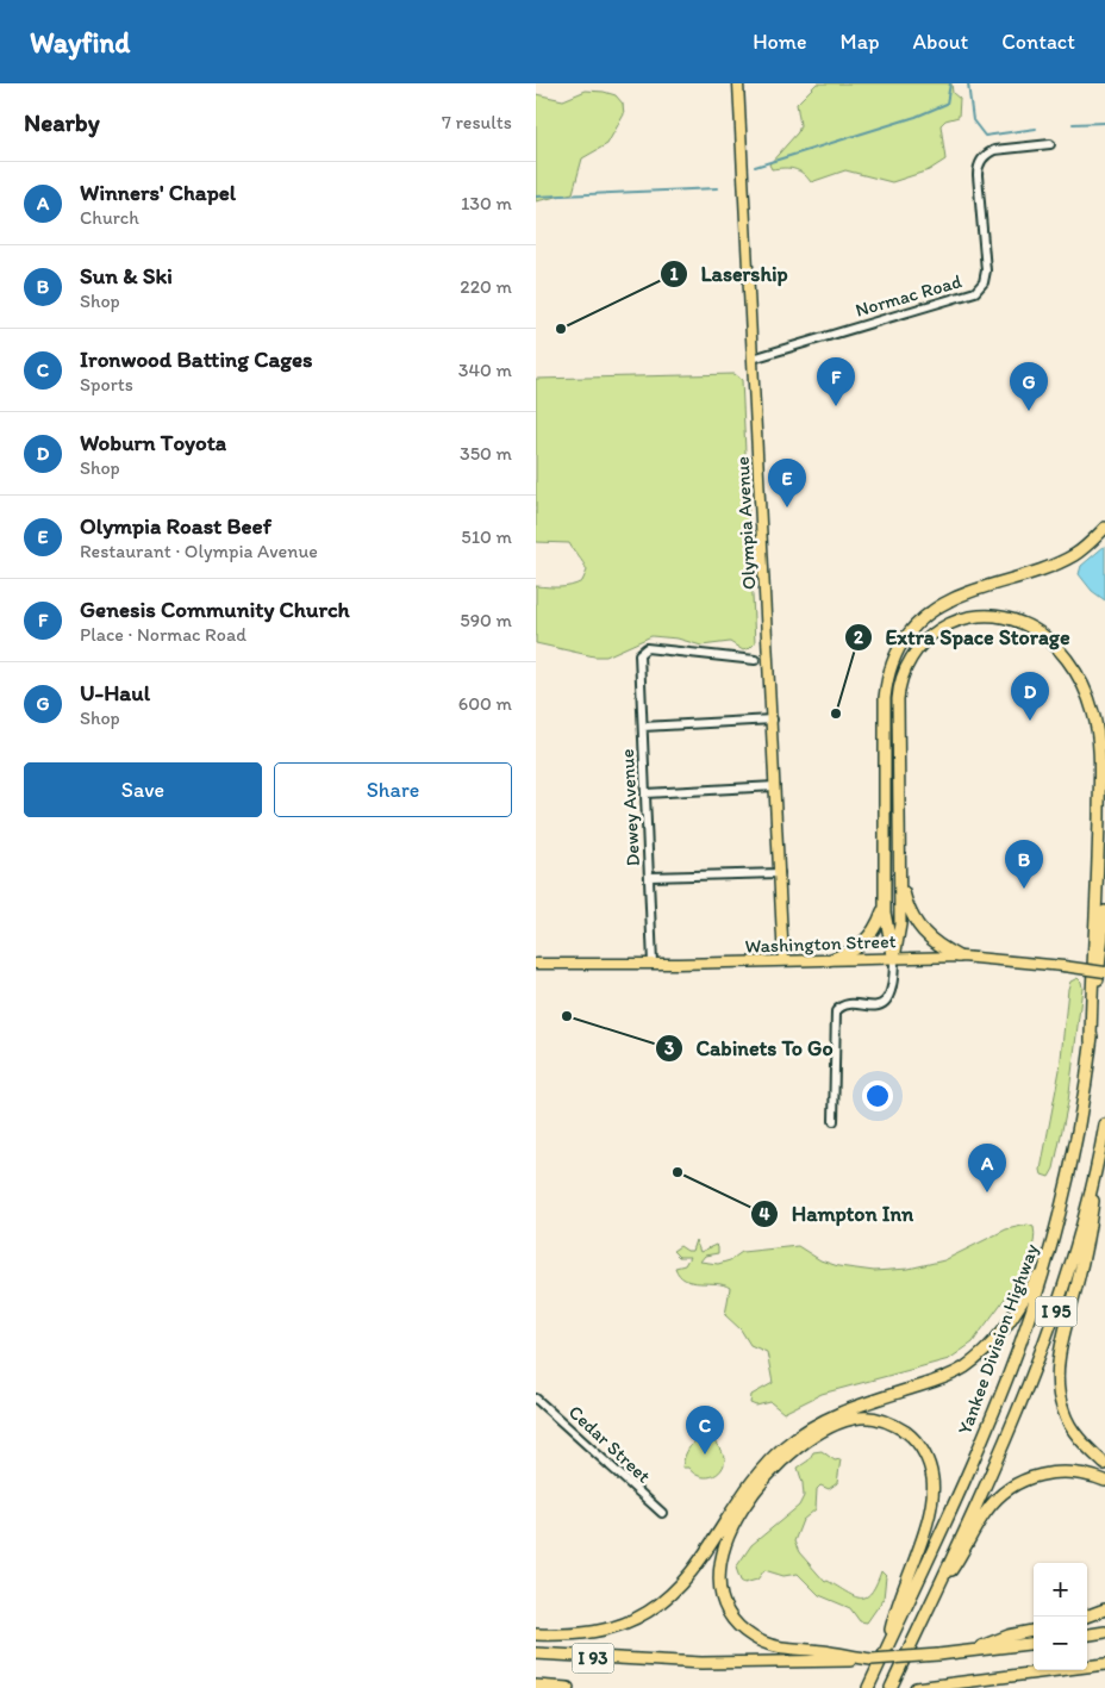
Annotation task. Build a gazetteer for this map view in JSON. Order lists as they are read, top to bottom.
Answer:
{
  "streets": {
    "highway": ["I 95", "Yankee Division Highway", "I 93"],
    "main road": ["Olympia Avenue", "Washington Street"],
    "street": ["Normac Road", "Dewey Avenue", "Cedar Street"]
  },
  "crossings": [
    ["Normac Road", "Olympia Avenue"],
    ["Olympia Avenue", "Washington Street"],
    ["Dewey Avenue", "Washington Street"]
  ],
  "places": [
    "Lasership",
    "Extra Space Storage",
    "Cabinets To Go",
    "Hampton Inn"
  ],
  "page": {
    "header": "Wayfind",
    "nav": [
      "Home",
      "Map",
      "About",
      "Contact"
    ],
    "heading": ["Nearby", "7 results"],
    "list": [
      {
        "mark": "A",
        "name": "Winners' Chapel",
        "note": "Church",
        "value": "130 m"
      },
      {
        "mark": "B",
        "name": "Sun & Ski",
        "note": "Shop",
        "value": "220 m"
      },
      {
        "mark": "C",
        "name": "Ironwood Batting Cages",
        "note": "Sports",
        "value": "340 m"
      },
      {
        "mark": "D",
        "name": "Woburn Toyota",
        "note": "Shop",
        "value": "350 m"
      },
      {
        "mark": "E",
        "name": "Olympia Roast Beef",
        "note": "Restaurant · Olympia Avenue",
        "value": "510 m"
      },
      {
        "mark": "F",
        "name": "Genesis Community Church",
        "note": "Place · Normac Road",
        "value": "590 m"
      },
      {
        "mark": "G",
        "name": "U-Haul",
        "note": "Shop",
        "value": "600 m"
      }
    ],
    "pins": [
      "F",
      "G",
      "E",
      "D",
      "B",
      "A",
      "C"
    ],
    "buttons": ["Save", "Share"],
    "map_buttons": ["+", "−"]
  }
}
